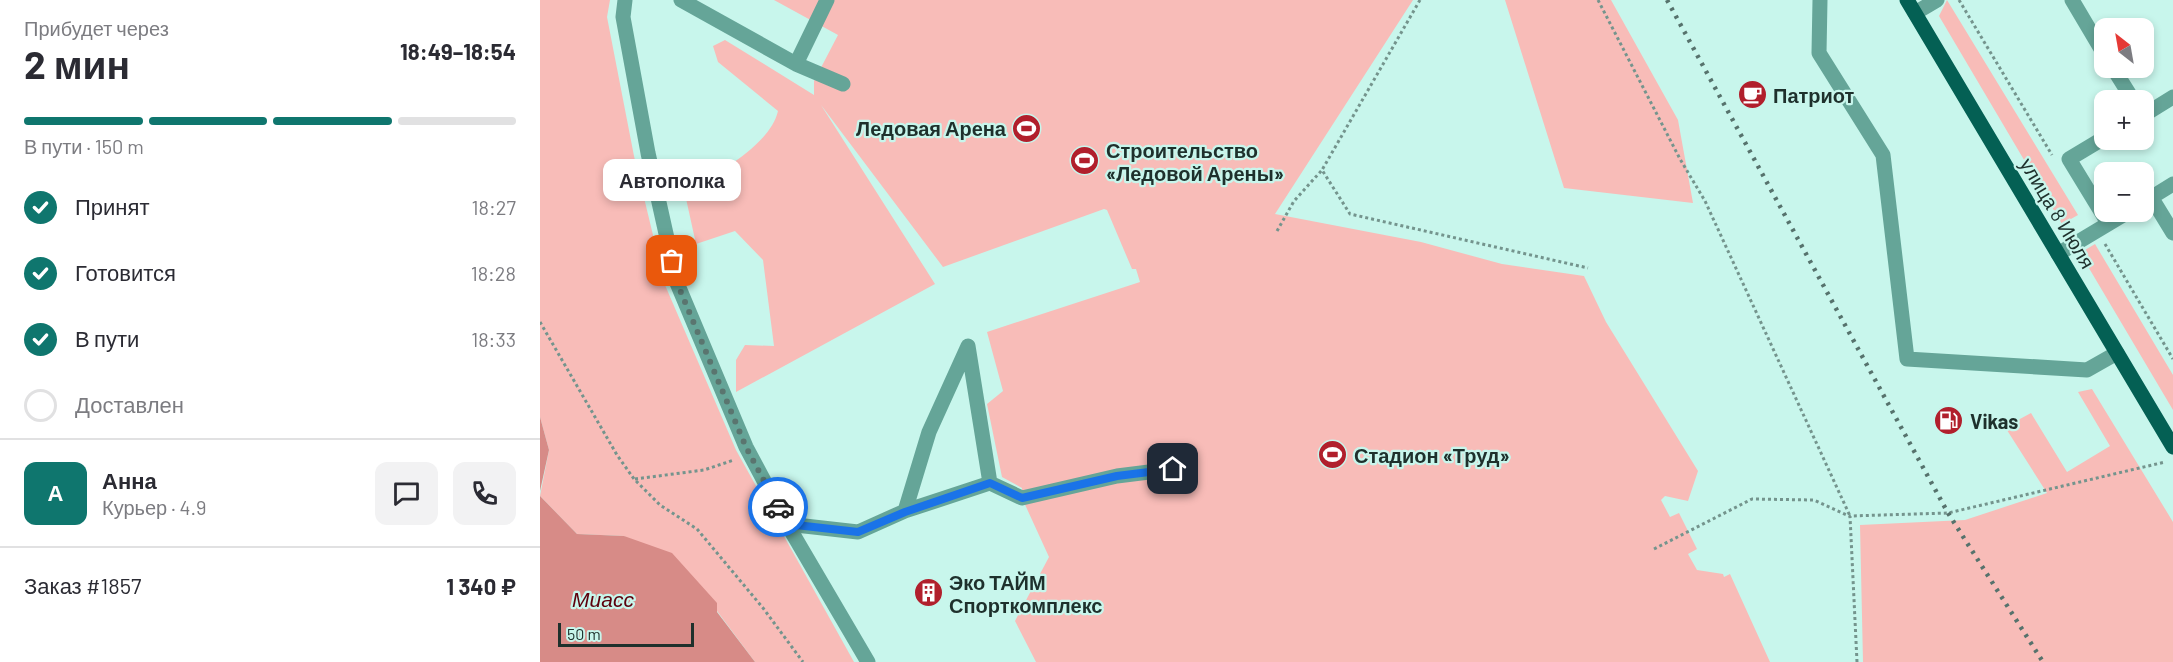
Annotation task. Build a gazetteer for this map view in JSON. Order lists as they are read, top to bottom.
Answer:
{
  "streets": {
    "main road": ["улица 8 Июля"]
  },
  "water": ["Миасс"],
  "places": {
    "cafe": ["Патриот"],
    "sports": ["Ледовая Арена", "Строительство «Ледовой Арены»", "Стадион «Труд»"],
    "other": ["Автополка"],
    "fuel station": ["Vikas"],
    "building": ["Эко ТАЙМ Спорткомплекс"]
  },
  "scale_bar": "50 m",
  "north": "top left",
  "page": {
    "heading": ["2 мин", "Прибудет через", "18:49–18:54"],
    "panel": [
      "Анна",
      "Курьер · 4.9",
      "Заказ #1857",
      "1 340 ₽"
    ],
    "map_buttons": ["+", "−"],
    "bar": "В пути · 150 m",
    "bubble": "Автополка",
    "list": [
      ["Принят", "18:27"],
      ["Готовится", "18:28"],
      ["В пути", "18:33"],
      "Доставлен"
    ],
    "round": "А",
    "scale": "50 m"
  }
}
